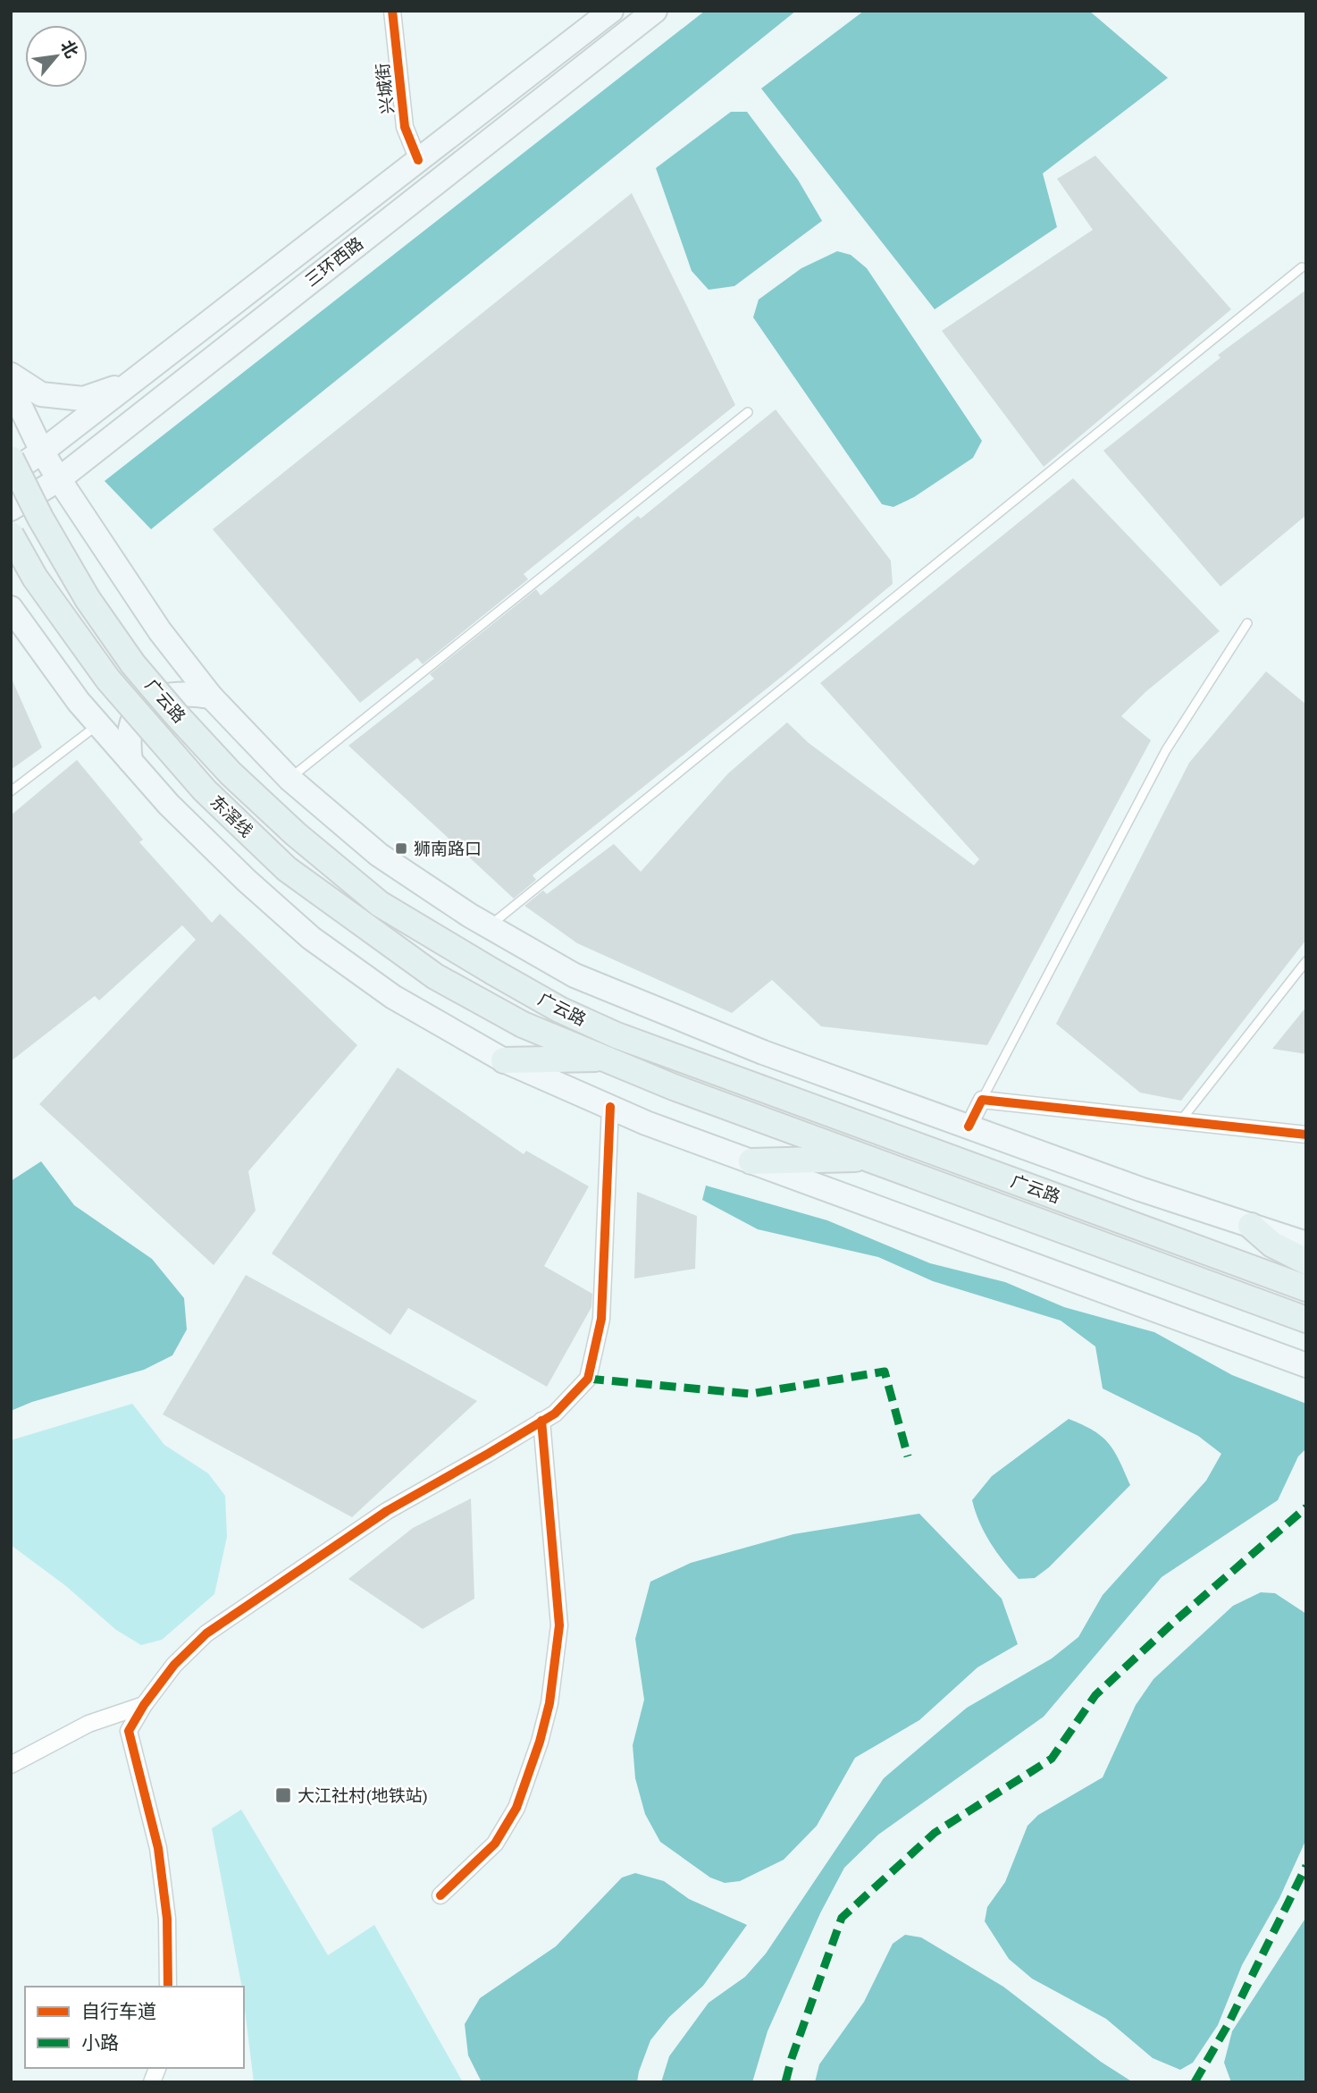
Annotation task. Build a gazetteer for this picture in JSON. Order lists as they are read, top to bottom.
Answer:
{
  "streets": {
    "main road": ["三环西路", "广云路", "东滘线"],
    "street": ["兴城街"]
  },
  "crossings": [
    ["兴城街", "三环西路"],
    ["广云路", "东滘线"]
  ],
  "places": {
    "transit": ["狮南路口", "大江社村(地铁站)"]
  },
  "legend": ["自行车道", "小路"],
  "north": "top right"
}
